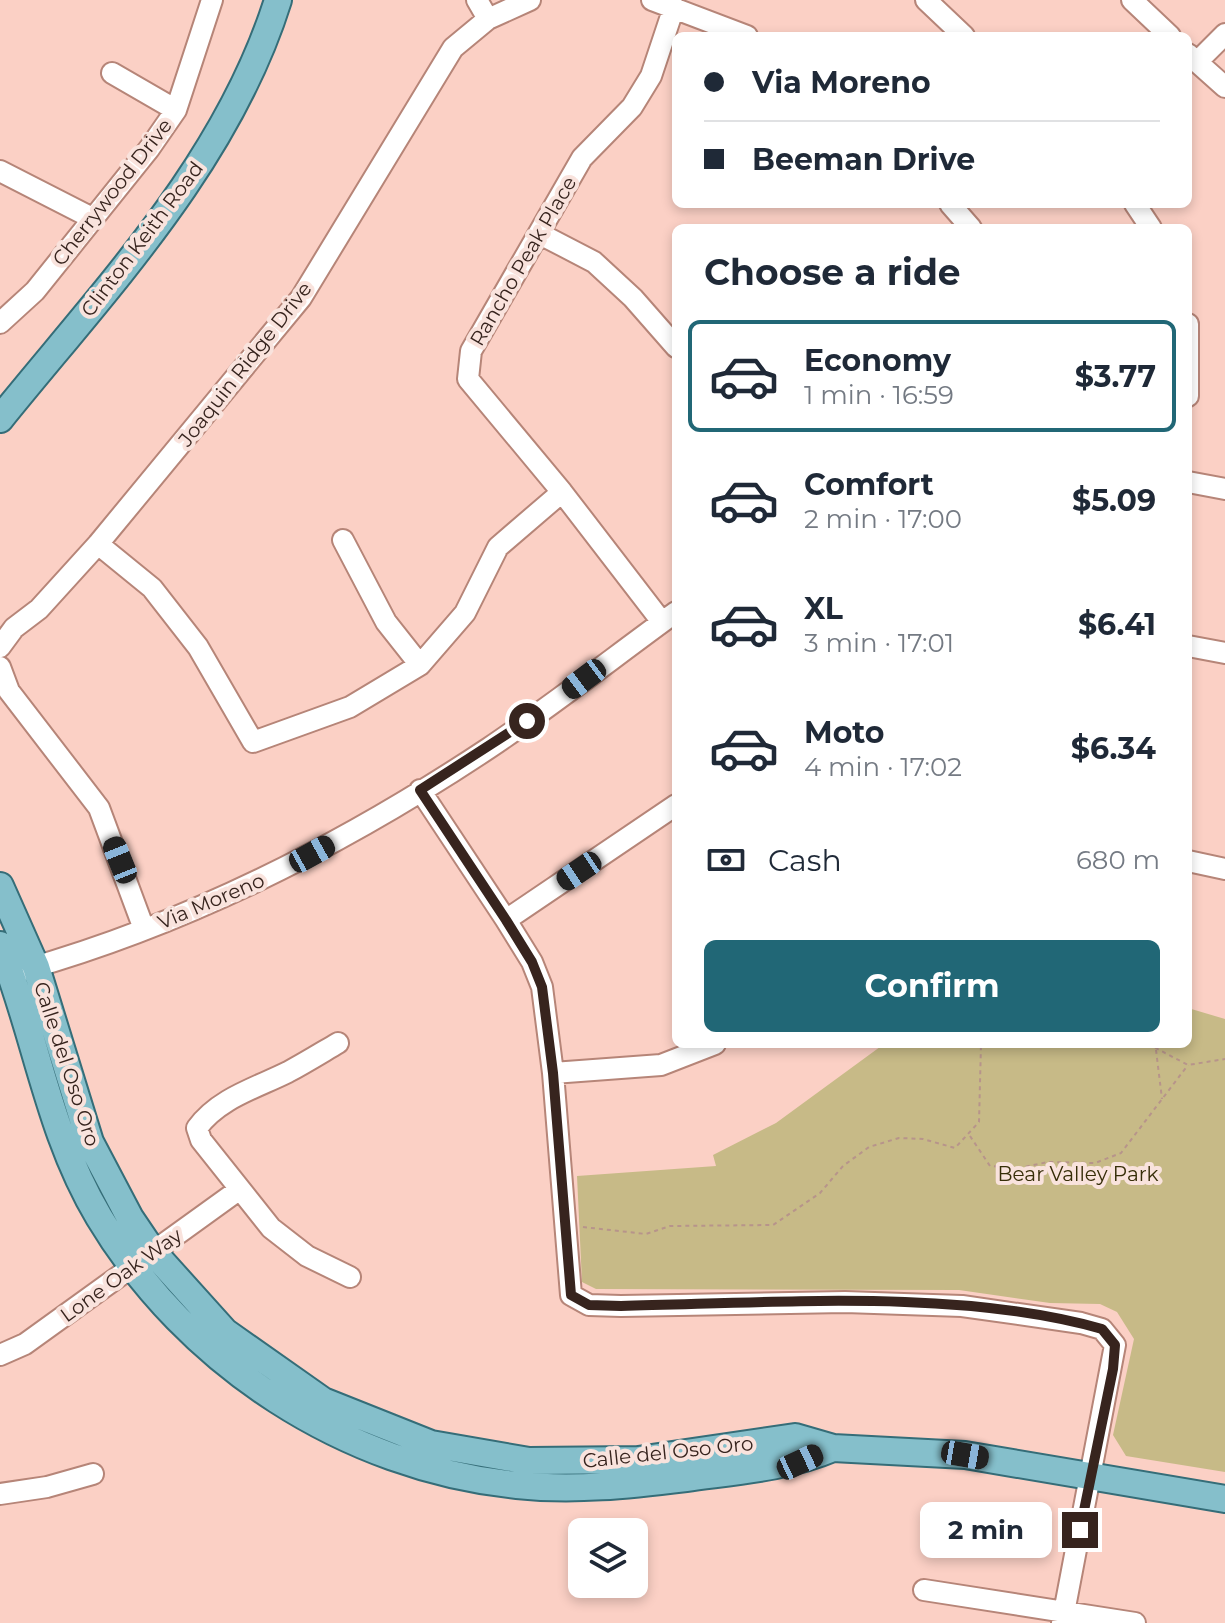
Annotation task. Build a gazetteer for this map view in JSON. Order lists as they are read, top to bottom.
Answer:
{
  "streets": {
    "main road": ["Clinton Keith Road", "Calle del Oso Oro"],
    "street": [
      "Cherrywood Drive",
      "Rancho Peak Place",
      "Joaquin Ridge Drive",
      "Via Moreno",
      "Lone Oak Way"
    ]
  },
  "crossings": [
    ["Rancho Peak Place", "Via Moreno"],
    ["Via Moreno", "Calle del Oso Oro"],
    ["Calle del Oso Oro", "Lone Oak Way"]
  ],
  "parks": ["Bear Valley Park"],
  "page": {
    "banner": ["Via Moreno", "Beeman Drive"],
    "heading": "Choose a ride",
    "list": [
      {
        "name": "Economy",
        "note": "1 min · 16:59",
        "value": "$3.77"
      },
      {
        "name": "Comfort",
        "note": "2 min · 17:00",
        "value": "$5.09"
      },
      {
        "name": "XL",
        "note": "3 min · 17:01",
        "value": "$6.41"
      },
      {
        "name": "Moto",
        "note": "4 min · 17:02",
        "value": "$6.34"
      }
    ],
    "pay": ["Cash", "680 m"],
    "buttons": "Confirm",
    "bubble": "2 min"
  }
}
